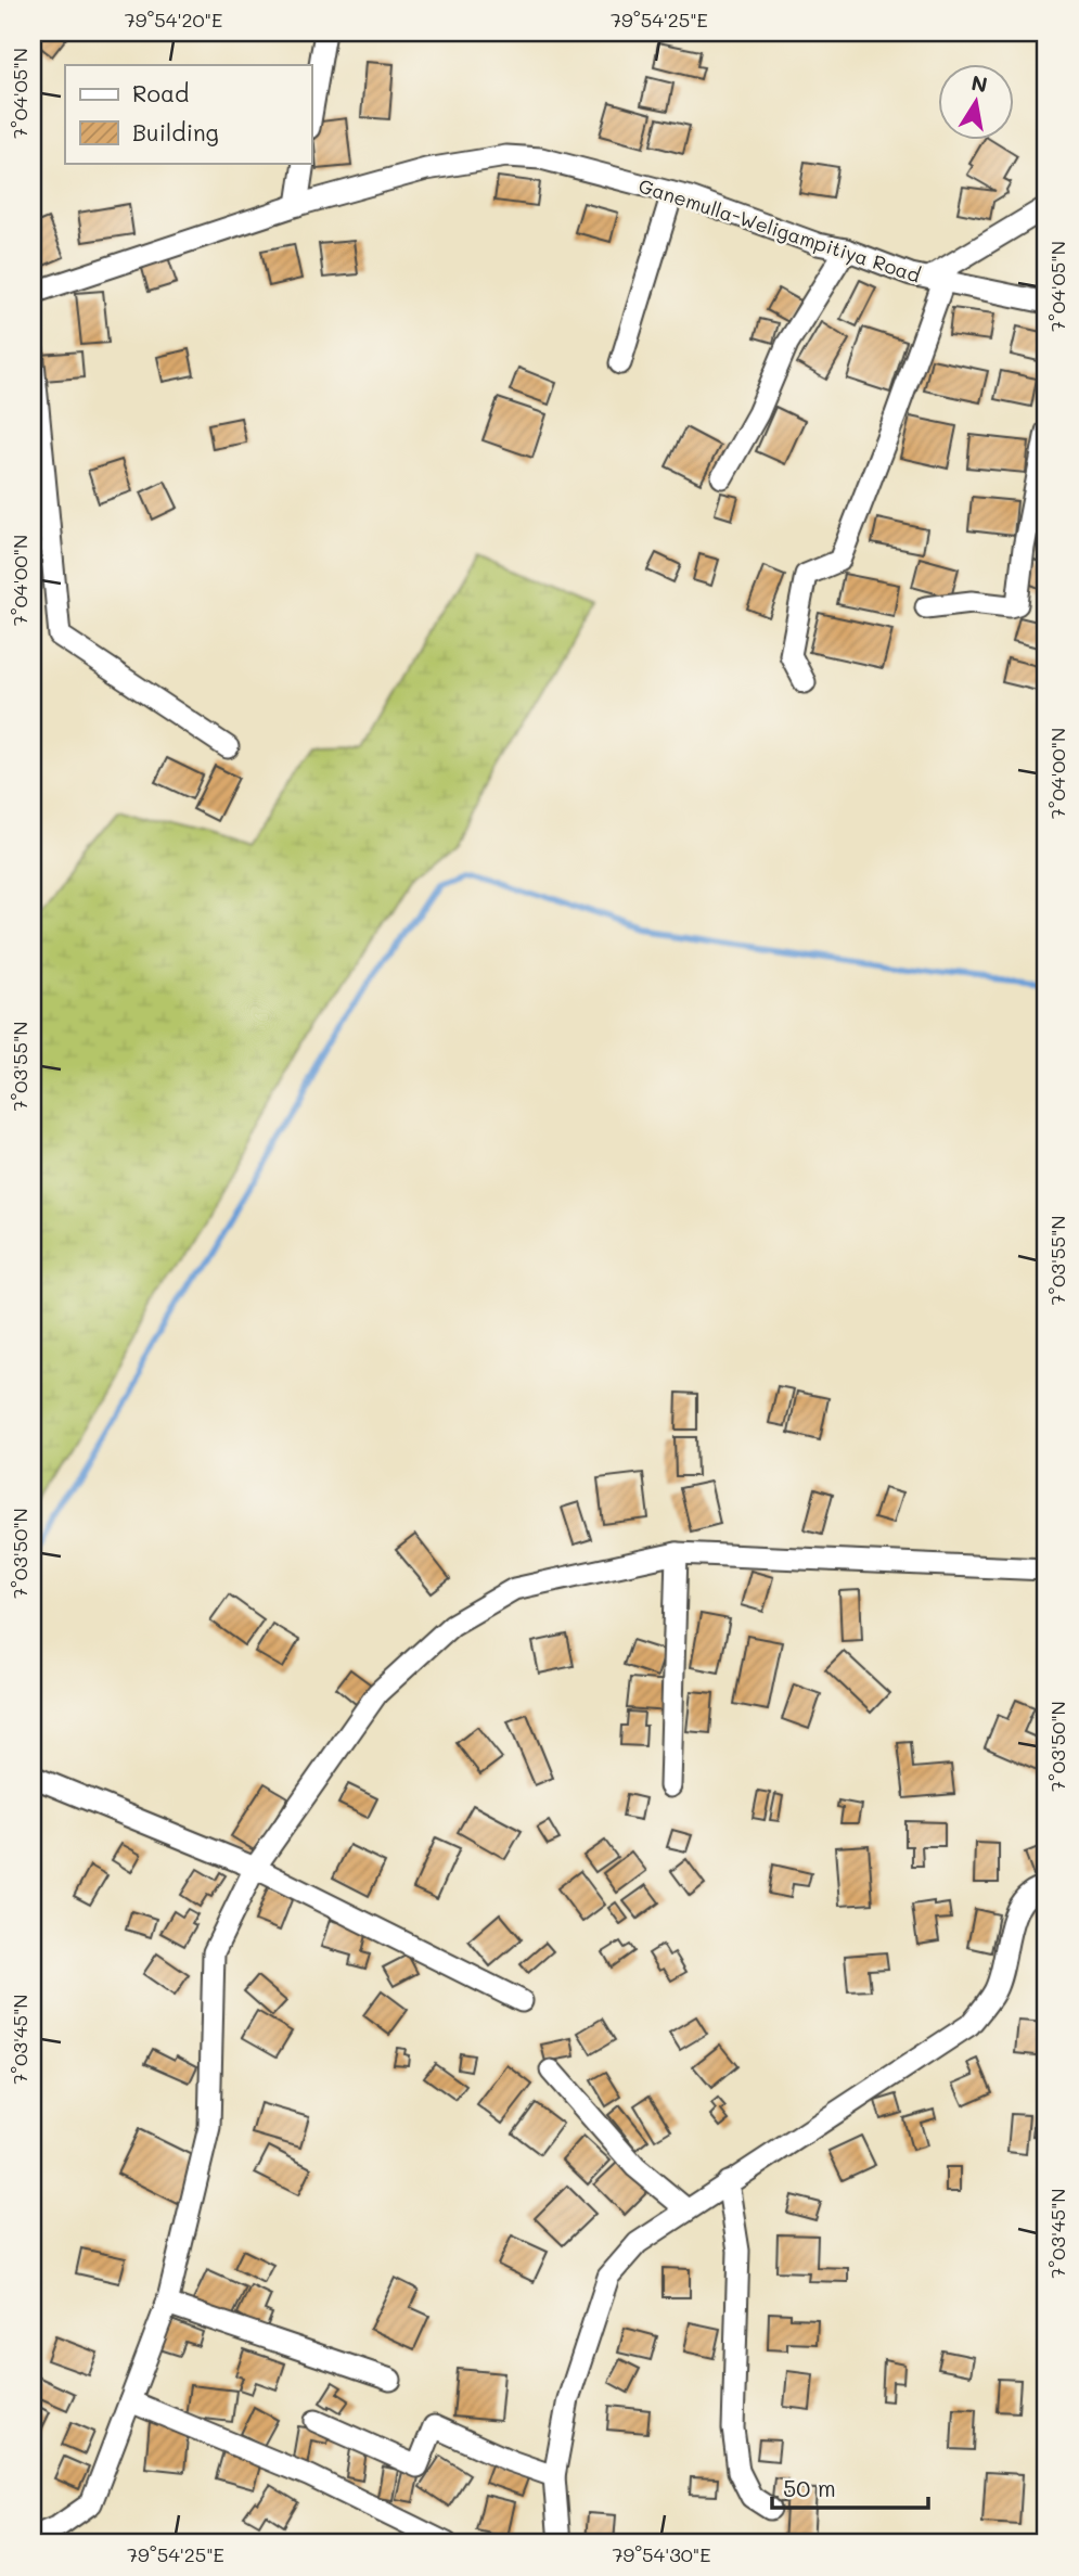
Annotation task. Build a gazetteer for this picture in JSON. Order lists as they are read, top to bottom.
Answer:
{
  "streets": {
    "street": ["Ganemulla-Weligampitiya Road"]
  },
  "legend": ["Road", "Building"],
  "scale_bar": "50 m",
  "north": "top",
  "coordinates": [
    "79°54'20\"E",
    "79°54'25\"E",
    "7°04'05\"N",
    "7°04'00\"N",
    "7°03'55\"N",
    "7°03'50\"N",
    "7°03'45\"N",
    "79°54'30\"E"
  ]
}
